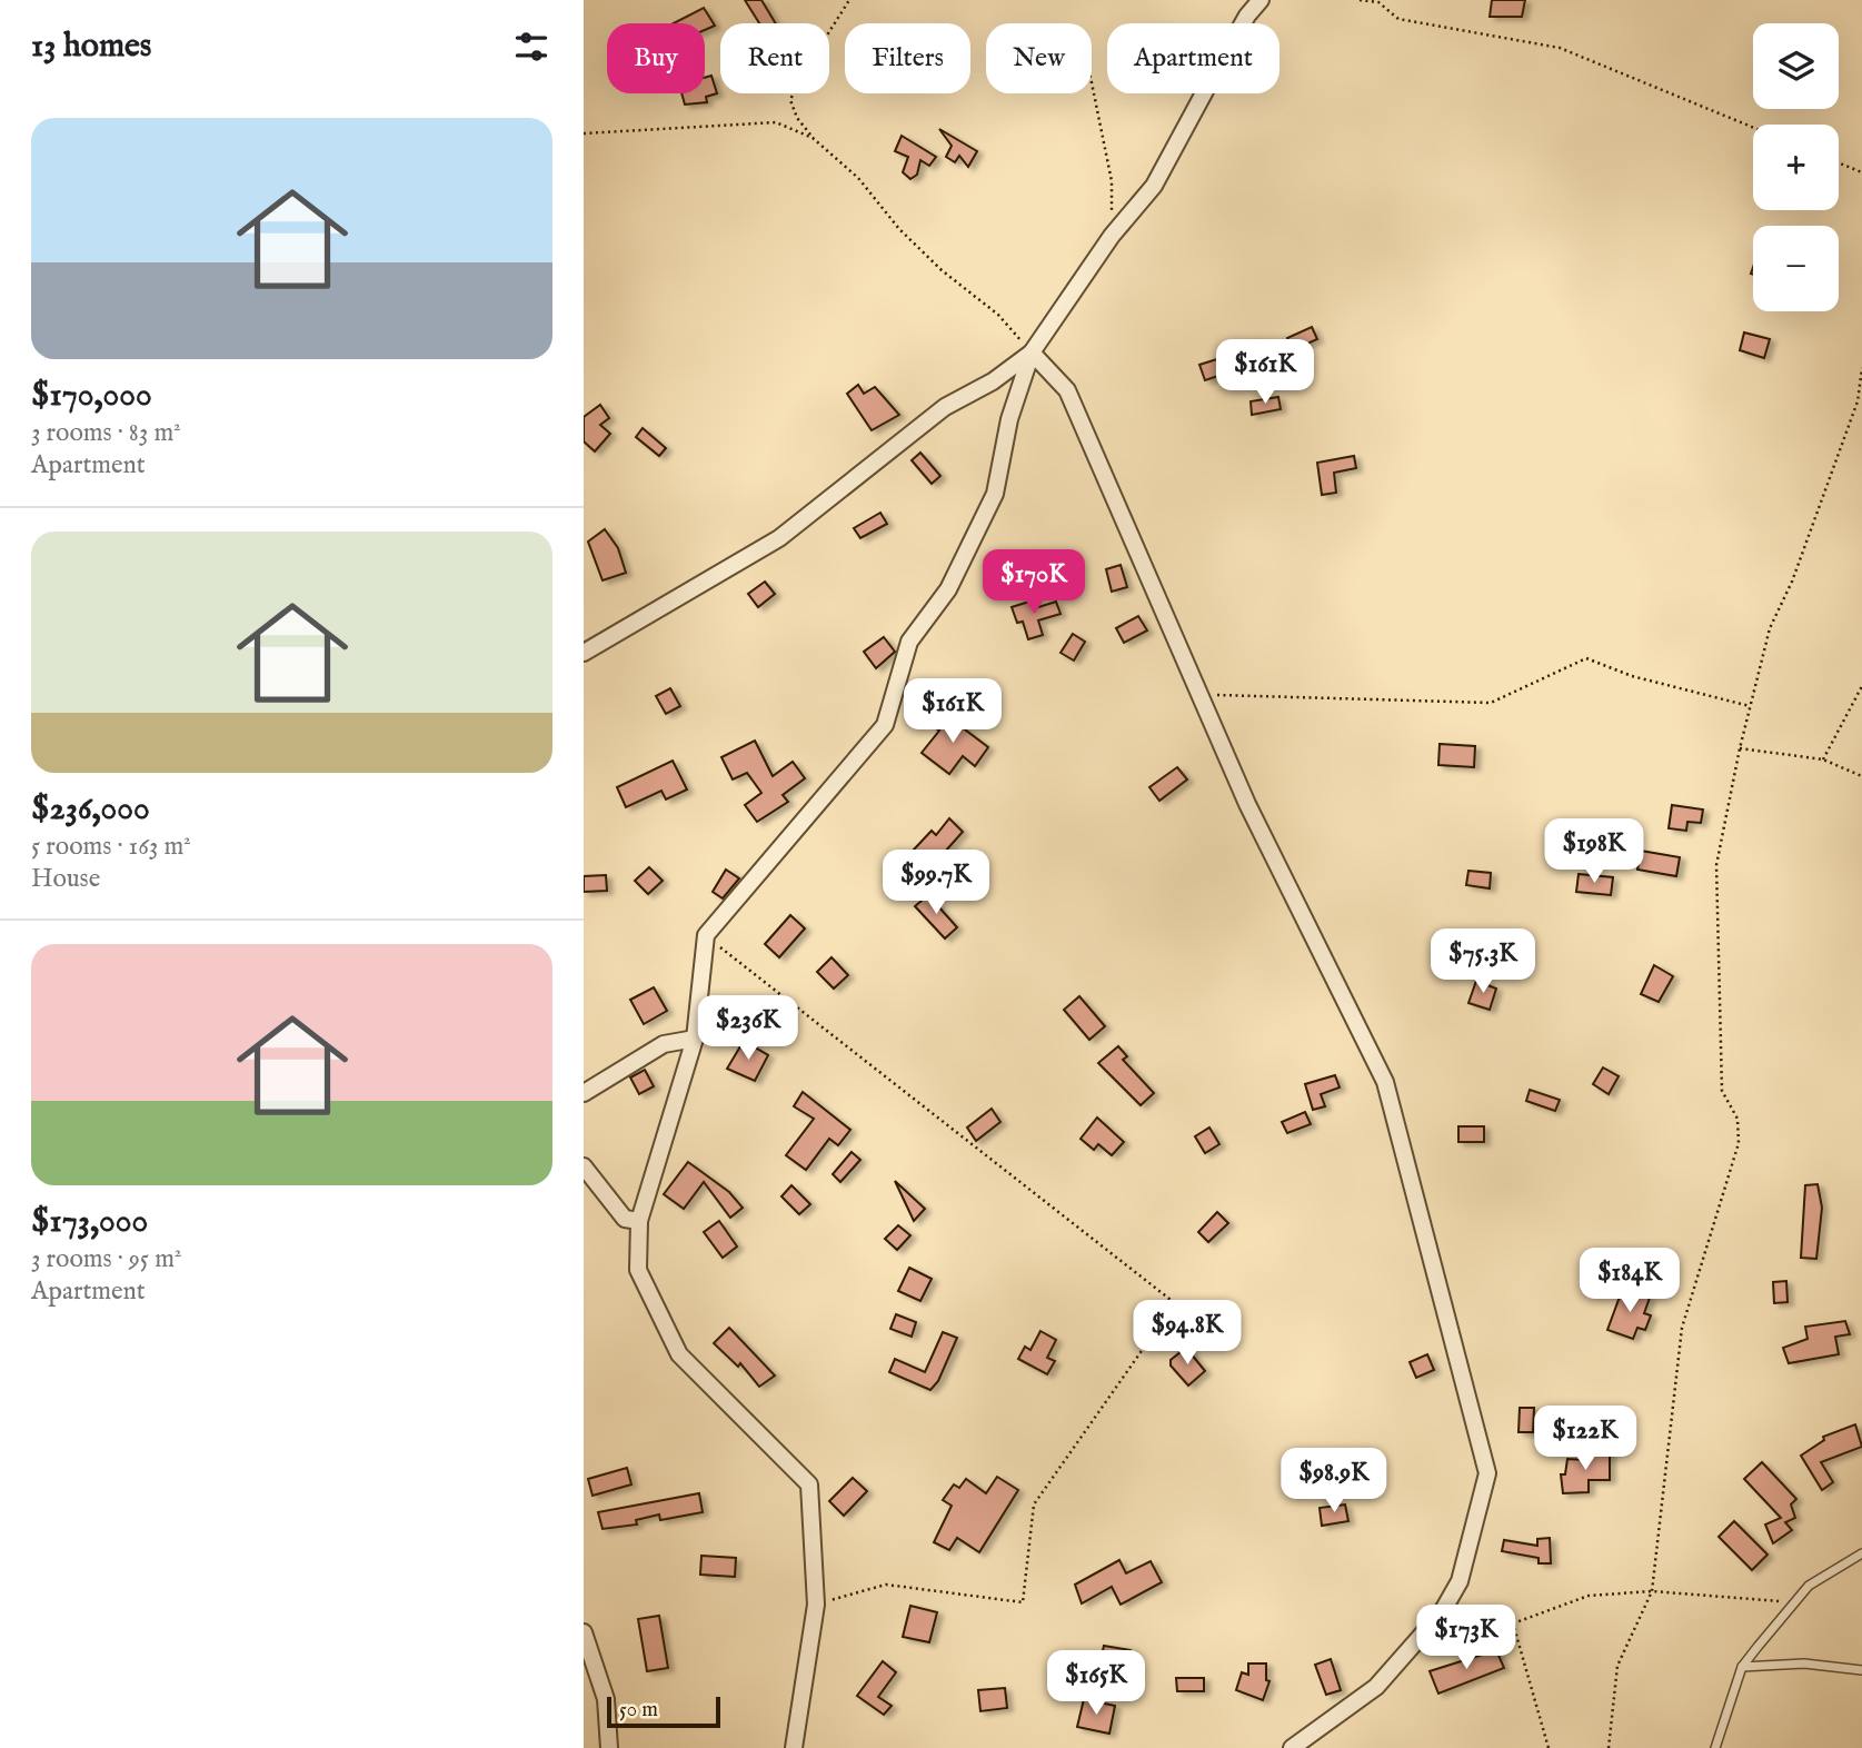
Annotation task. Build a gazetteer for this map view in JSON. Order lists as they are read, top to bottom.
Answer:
{
  "scale_bar": "50 m",
  "page": {
    "heading": "13 homes",
    "map_buttons": ["+", "−"],
    "chip": [
      "Buy",
      "Rent",
      "Filters",
      "New",
      "Apartment"
    ],
    "list": [
      {
        "name": "$170,000",
        "note": "3 rooms · 83 m² · Apartment"
      },
      {
        "name": "$236,000",
        "note": "5 rooms · 163 m² · House"
      },
      {
        "name": "$173,000",
        "note": "3 rooms · 95 m² · Apartment"
      }
    ],
    "price": [
      "$161K",
      "$170K",
      "$161K",
      "$198K",
      "$99.7K",
      "$75.3K",
      "$236K",
      "$184K",
      "$94.8K",
      "$122K",
      "$98.9K",
      "$173K",
      "$165K"
    ],
    "scale": "50 m"
  }
}
